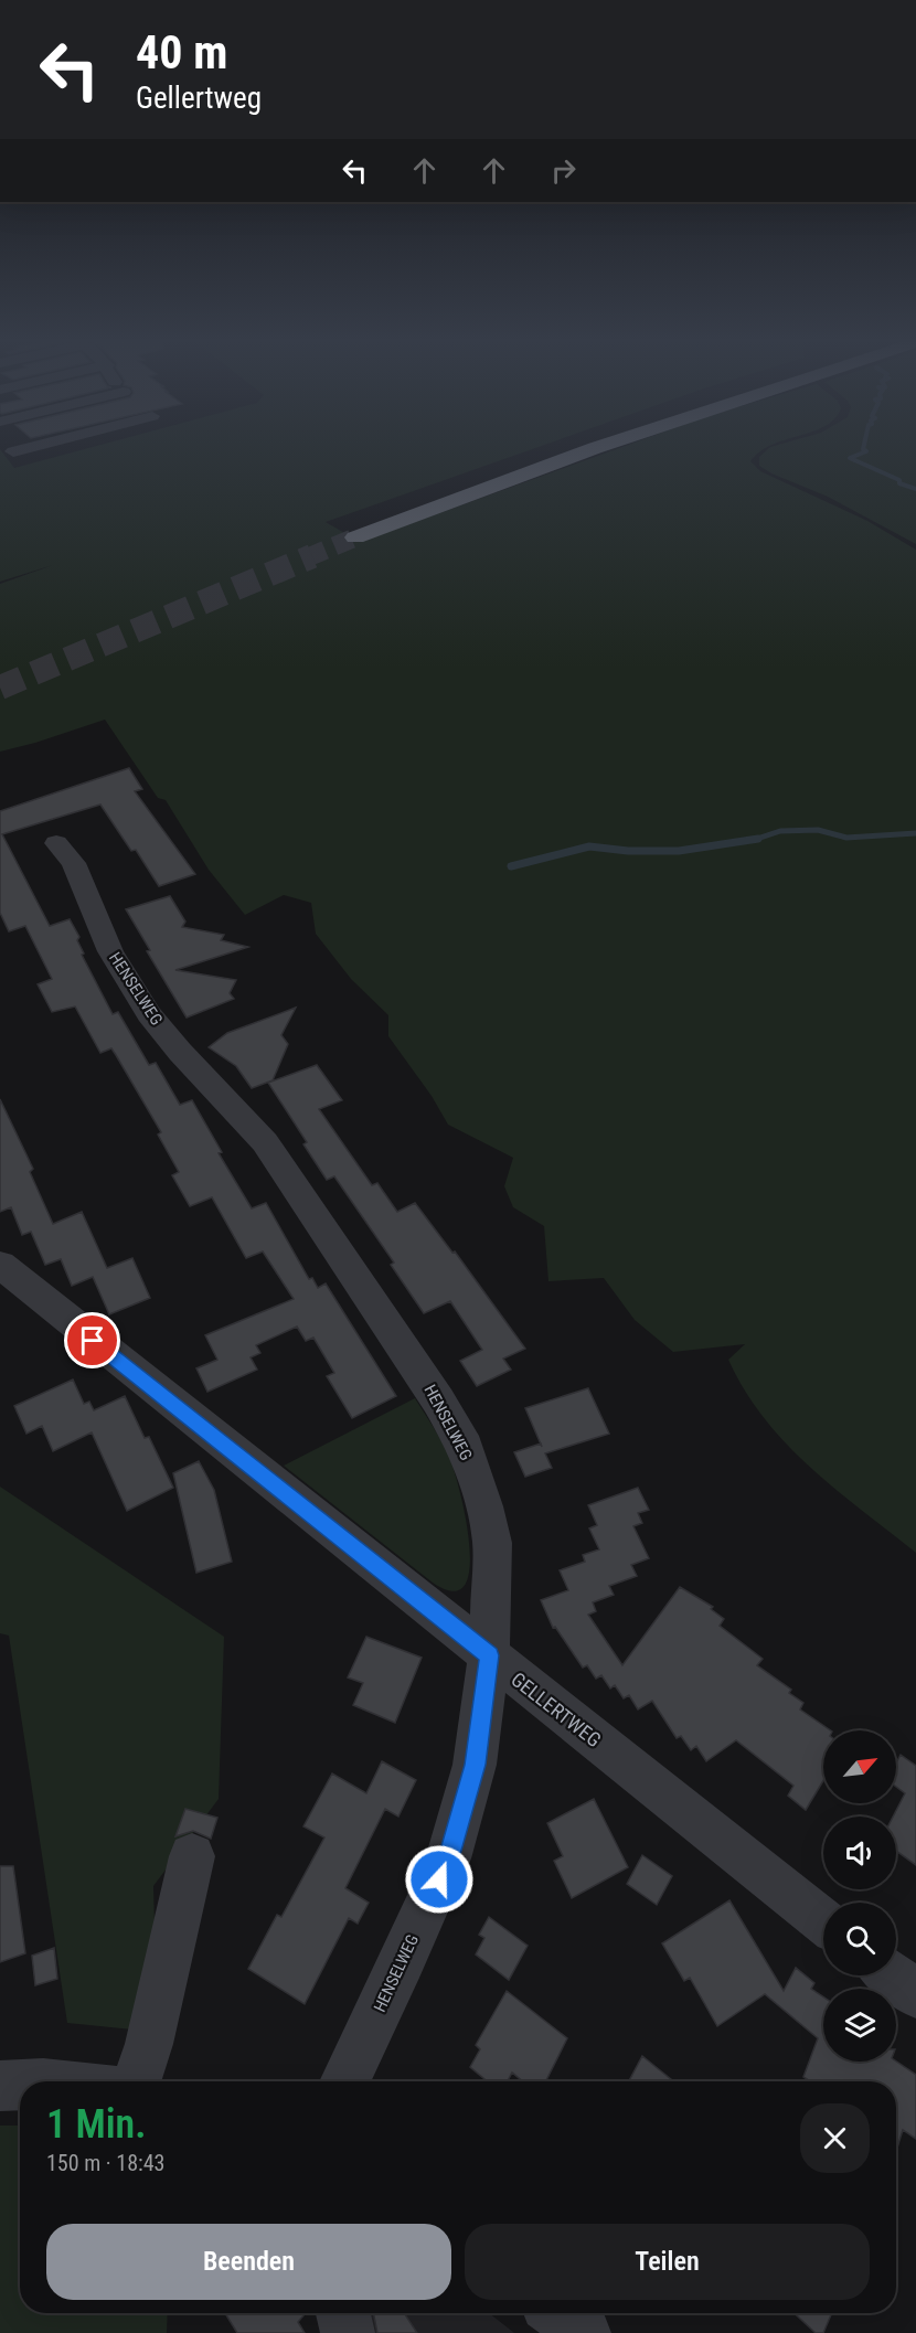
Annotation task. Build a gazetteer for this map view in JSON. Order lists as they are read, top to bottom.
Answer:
{
  "streets": {
    "street": ["HENSELWEG", "GELLERTWEG"]
  },
  "crossings": [
    ["HENSELWEG", "GELLERTWEG"]
  ],
  "north": "top right",
  "page": {
    "turn": ["40 m", "Gellertweg"],
    "heading": ["1 Min.", "150 m · 18:43"],
    "buttons": ["Beenden", "Teilen"]
  }
}
